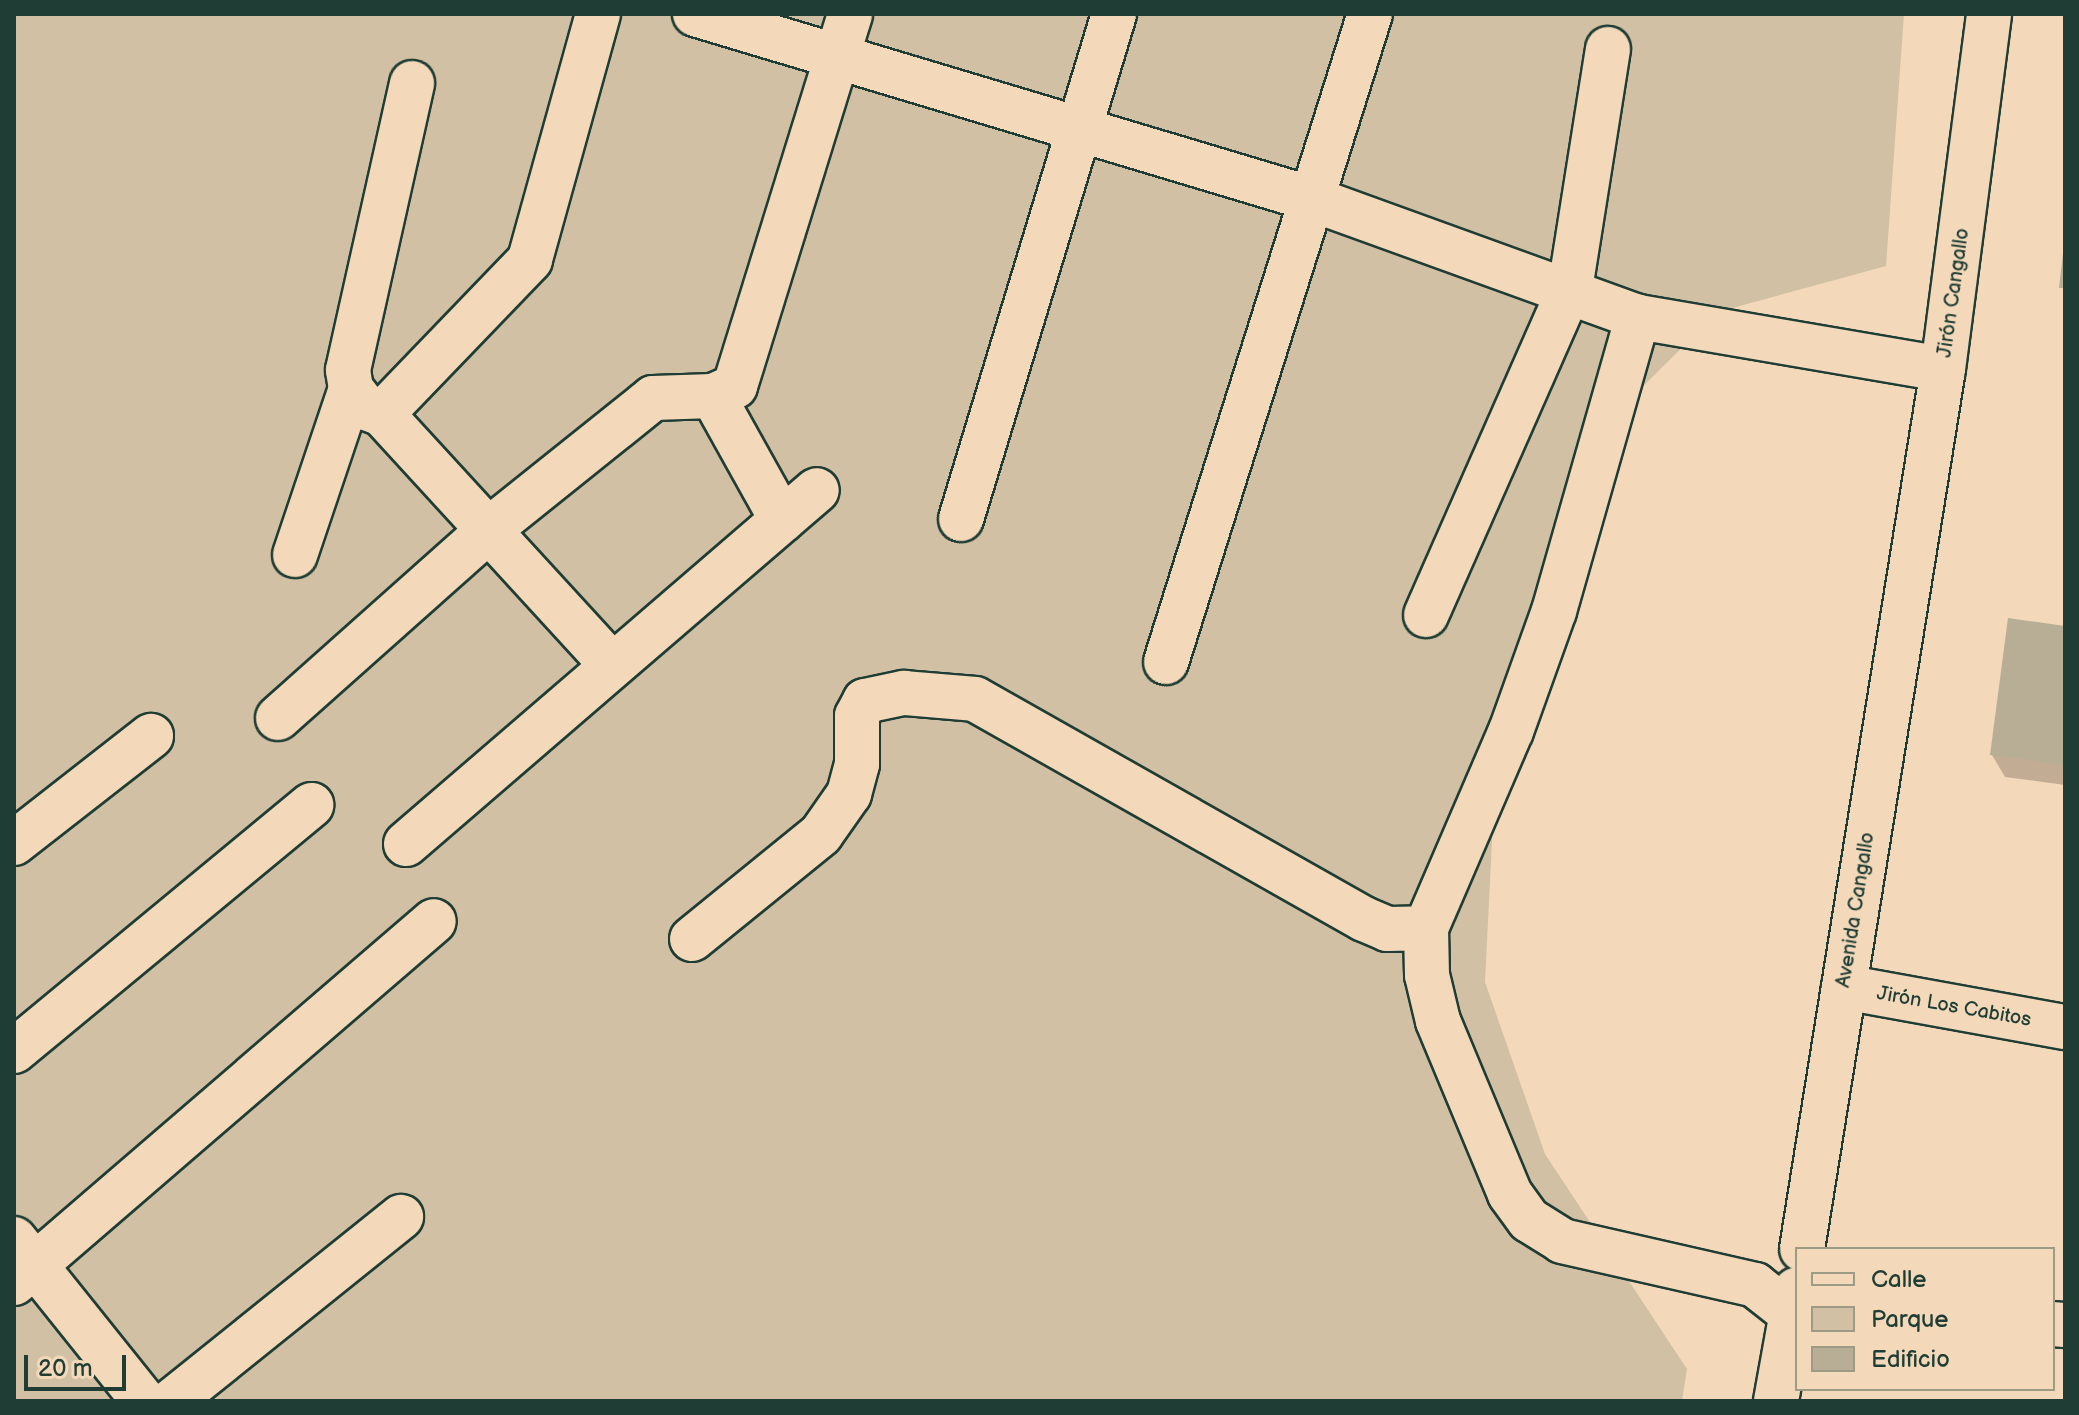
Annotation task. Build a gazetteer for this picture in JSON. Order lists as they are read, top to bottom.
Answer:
{
  "streets": {
    "street": ["Jirón Cangallo", "Avenida Cangallo", "Jirón Los Cabitos"]
  },
  "crossings": [
    ["Jirón Cangallo", "Avenida Cangallo"],
    ["Avenida Cangallo", "Jirón Los Cabitos"]
  ],
  "legend": ["Calle", "Parque", "Edificio"],
  "scale_bar": "20 m"
}
